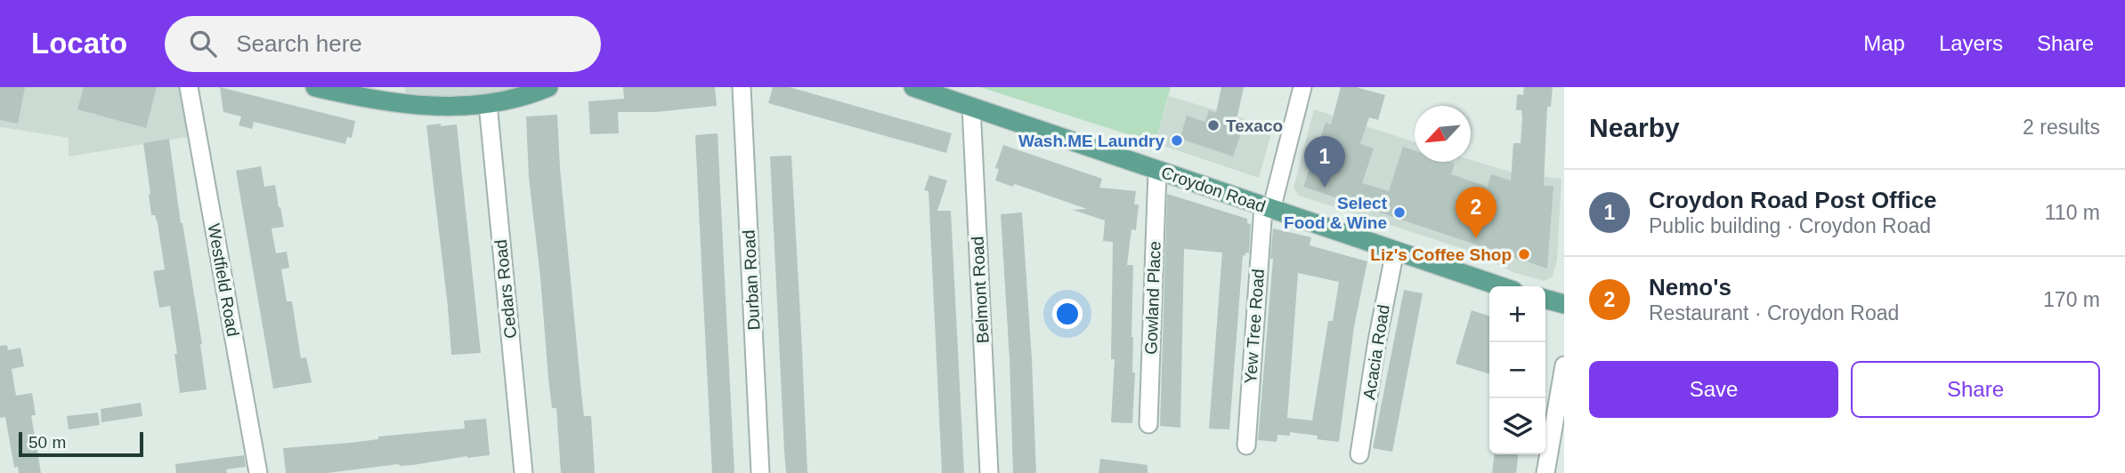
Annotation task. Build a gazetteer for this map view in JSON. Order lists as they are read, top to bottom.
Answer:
{
  "streets": {
    "main road": ["Croydon Road"],
    "street": [
      "Westfield Road",
      "Durban Road",
      "Cedars Road",
      "Belmont Road",
      "Gowland Place",
      "Yew Tree Road",
      "Acacia Road"
    ]
  },
  "crossings": [
    ["Croydon Road", "Belmont Road"],
    ["Croydon Road", "Gowland Place"],
    ["Croydon Road", "Yew Tree Road"],
    ["Croydon Road", "Acacia Road"]
  ],
  "places": [
    "Texaco",
    "Wash.ME Laundry",
    "Select Food & Wine",
    "Liz's Coffee Shop"
  ],
  "scale_bar": "50 m",
  "north": "bottom left",
  "page": {
    "header": "Locato",
    "search": "Search here",
    "nav": ["Map", "Layers", "Share"],
    "heading": ["Nearby", "2 results"],
    "pins": ["1", "2"],
    "list": [
      {
        "mark": "1",
        "name": "Croydon Road Post Office",
        "note": "Public building · Croydon Road",
        "value": "110 m"
      },
      {
        "mark": "2",
        "name": "Nemo's",
        "note": "Restaurant · Croydon Road",
        "value": "170 m"
      }
    ],
    "map_buttons": ["+", "−"],
    "buttons": ["Save", "Share"],
    "scale": "50 m"
  }
}
